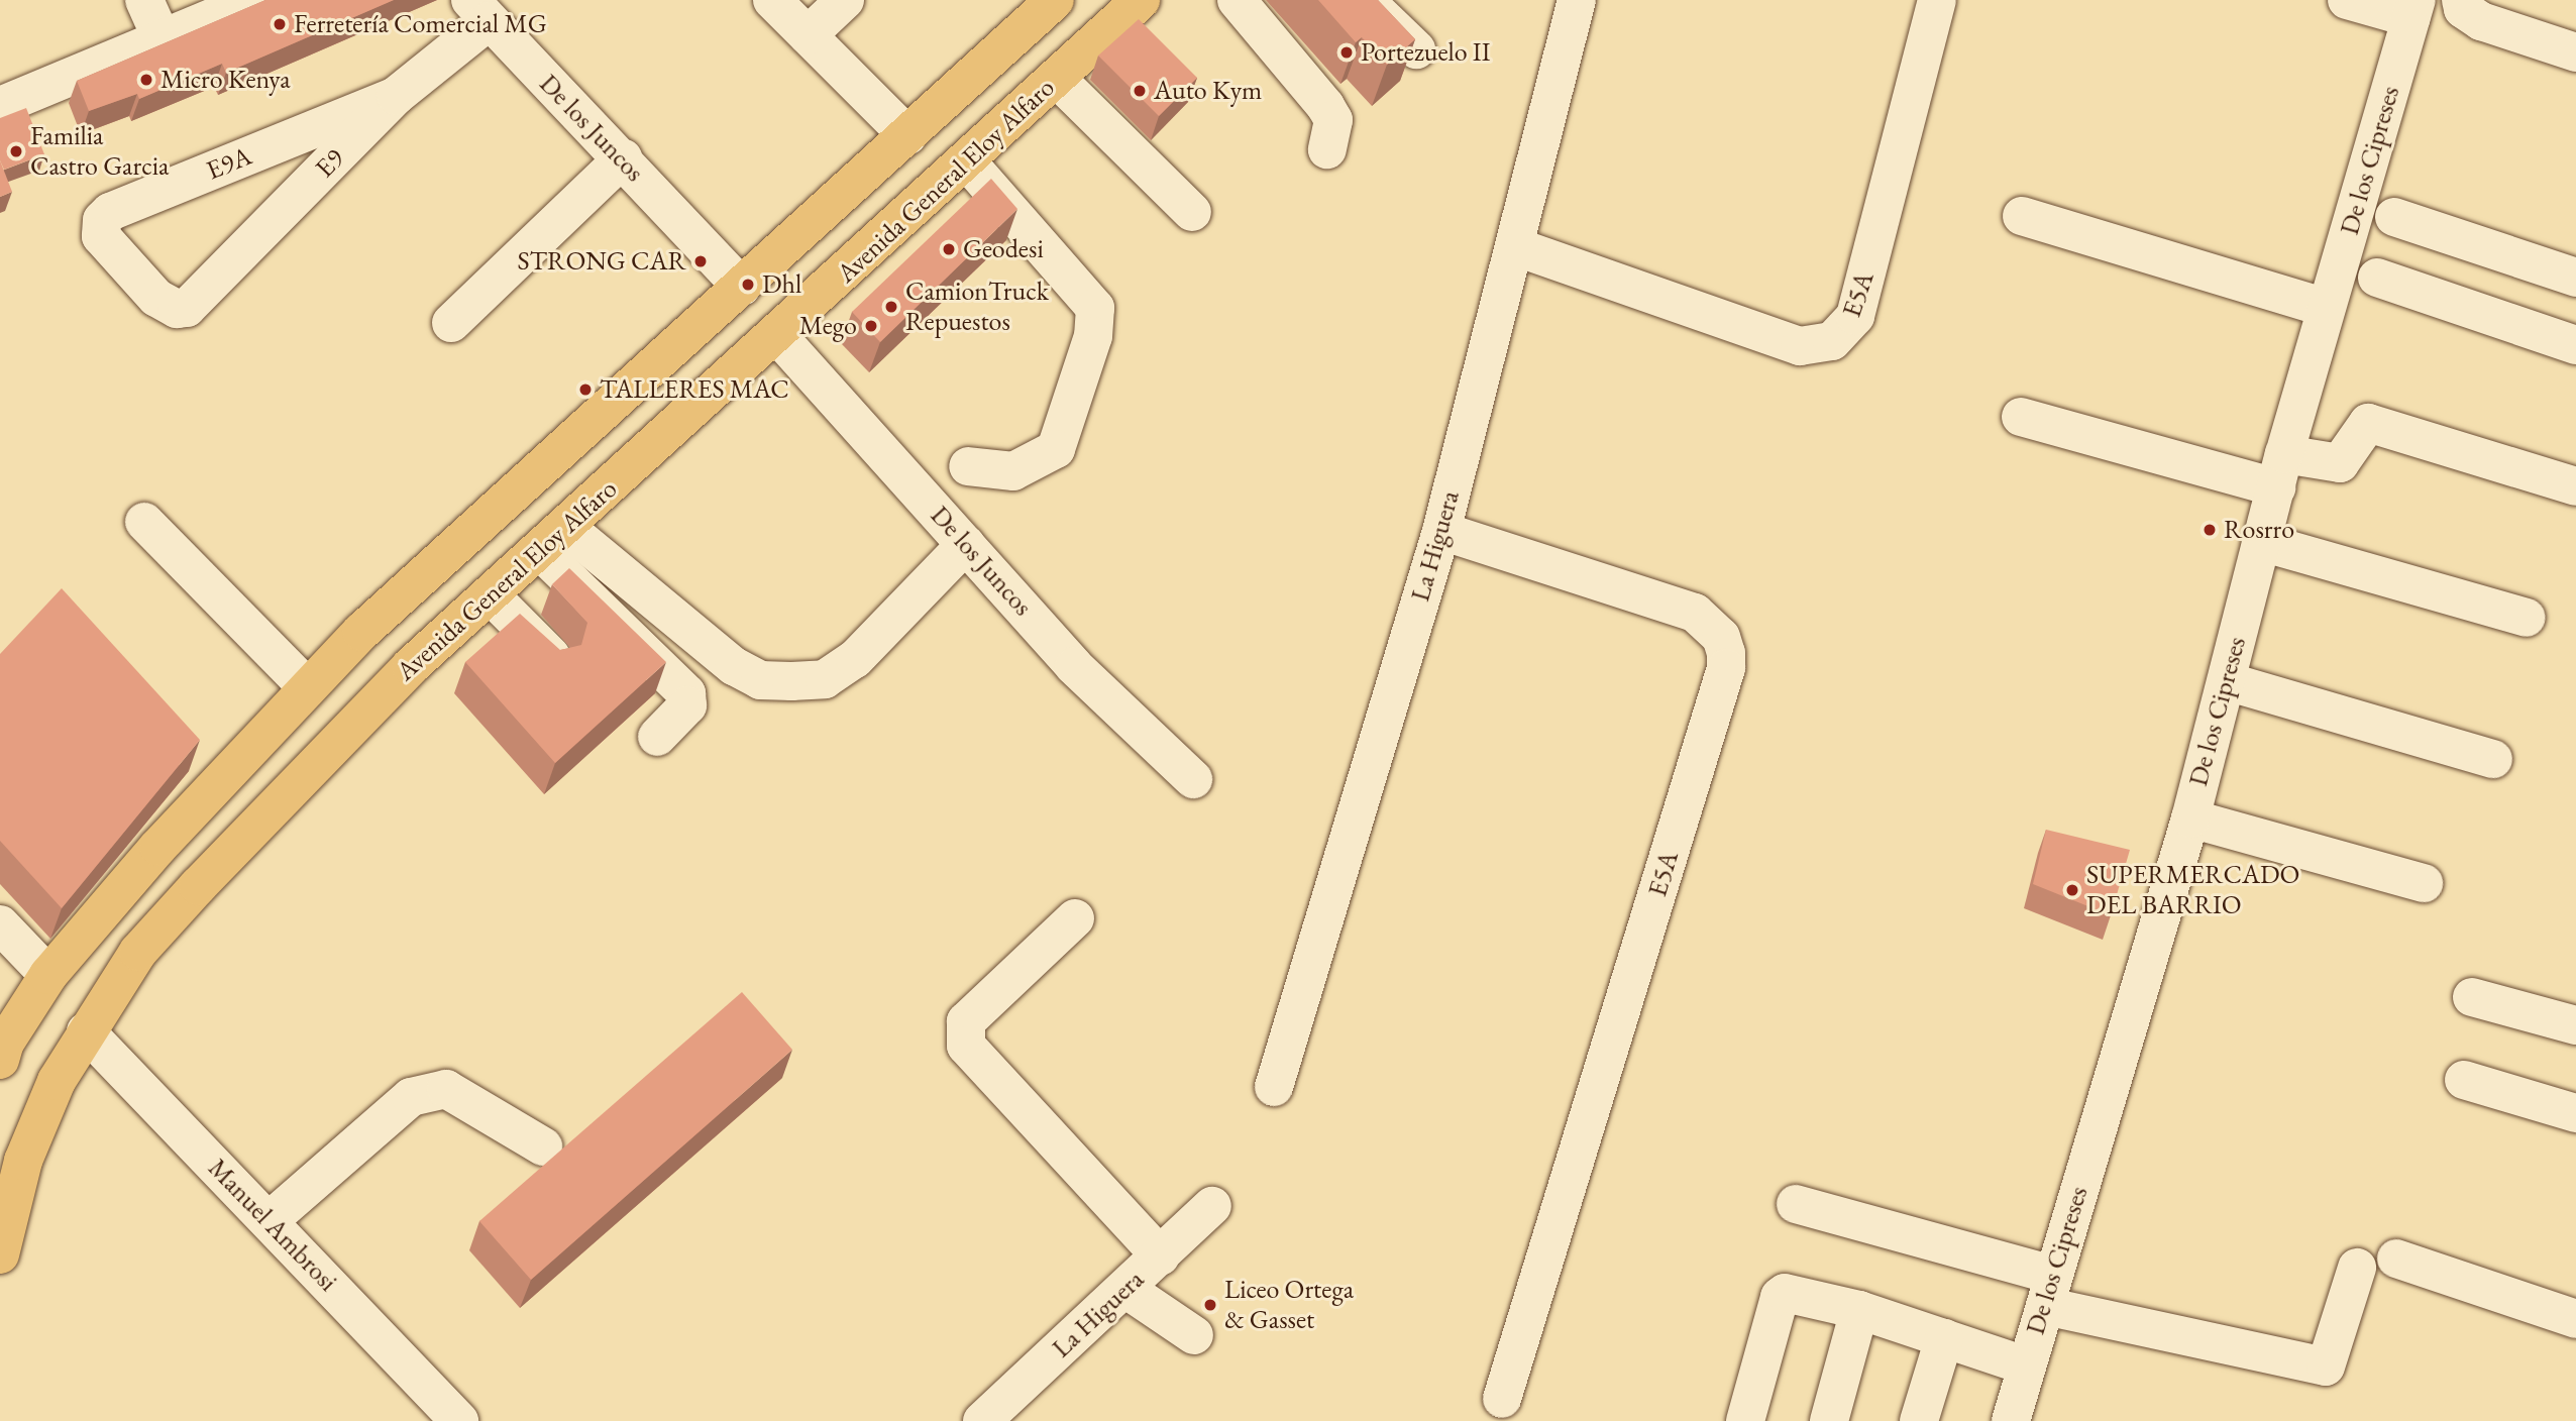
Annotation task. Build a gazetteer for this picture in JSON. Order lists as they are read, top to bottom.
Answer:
{
  "streets": {
    "main road": ["Avenida General Eloy Alfaro"],
    "street": [
      "De los Juncos",
      "De los Cipreses",
      "E9A",
      "E9",
      "E5A",
      "La Higuera",
      "Manuel Ambrosi"
    ]
  },
  "crossings": [
    ["De los Juncos", "E9"],
    ["De los Juncos", "Avenida General Eloy Alfaro"],
    ["E9A", "E9"],
    ["Avenida General Eloy Alfaro", "Manuel Ambrosi"],
    ["E5A", "La Higuera"]
  ],
  "places": [
    "Ferretería Comercial MG",
    "Portezuelo II",
    "Micro Kenya",
    "Auto Kym",
    "Familia Castro Garcia",
    "Geodesi",
    "STRONG CAR",
    "Dhl",
    "CamionTruck Repuestos",
    "Mego",
    "TALLERES MAC",
    "Rosrro",
    "SUPERMERCADO DEL BARRIO",
    "Liceo Ortega & Gasset"
  ]
}
